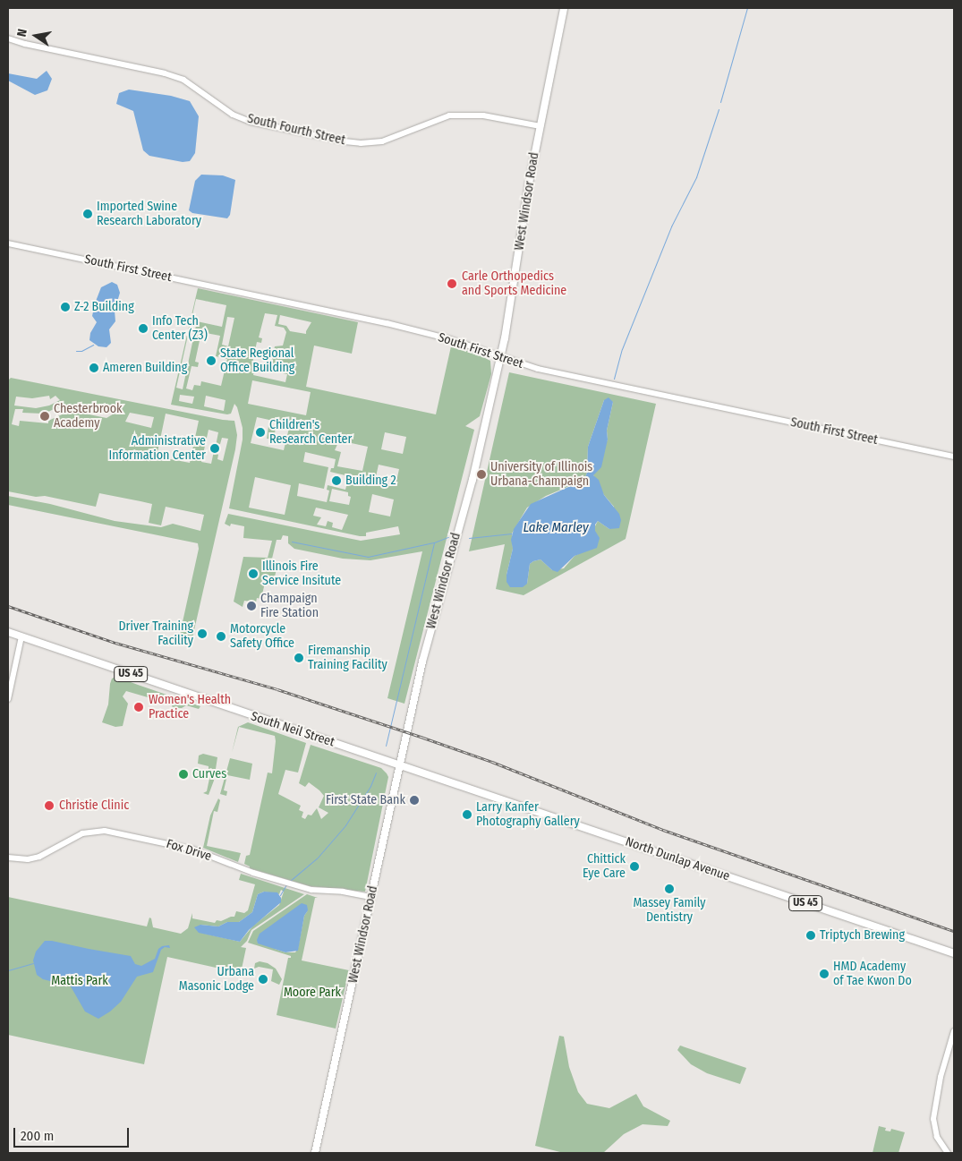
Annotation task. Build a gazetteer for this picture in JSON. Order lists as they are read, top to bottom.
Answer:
{
  "streets": {
    "main road": [
      "West Windsor Road",
      "US 45",
      "South Neil Street",
      "North Dunlap Avenue"
    ],
    "street": ["South Fourth Street", "South First Street", "Fox Drive"]
  },
  "crossings": [
    ["South Fourth Street", "West Windsor Road"],
    ["West Windsor Road", "South First Street"],
    ["West Windsor Road", "South Neil Street"],
    ["West Windsor Road", "Fox Drive"],
    ["West Windsor Road", "North Dunlap Avenue"],
    ["South Neil Street", "North Dunlap Avenue"]
  ],
  "water": ["Lake Marley"],
  "parks": ["Mattis Park", "Moore Park"],
  "places": [
    "Imported Swine Research Laboratory",
    "Carle Orthopedics and Sports Medicine",
    "Z-2 Building",
    "Info Tech Center (Z3)",
    "State Regional Office Building",
    "Ameren Building",
    "Chesterbrook Academy",
    "Children's Research Center",
    "Administrative Information Center",
    "University of Illinois Urbana-Champaign",
    "Building 2",
    "Illinois Fire Service Insitute",
    "Champaign Fire Station",
    "Driver Training Facility",
    "Motorcycle Safety Office",
    "Firemanship Training Facility",
    "Women's Health Practice",
    "Curves",
    "First State Bank",
    "Christie Clinic",
    "Larry Kanfer Photography Gallery",
    "Chittick Eye Care",
    "Massey Family Dentistry",
    "Triptych Brewing",
    "HMD Academy of Tae Kwon Do",
    "Urbana Masonic Lodge"
  ],
  "scale_bar": "200 m",
  "north": "left"
}
